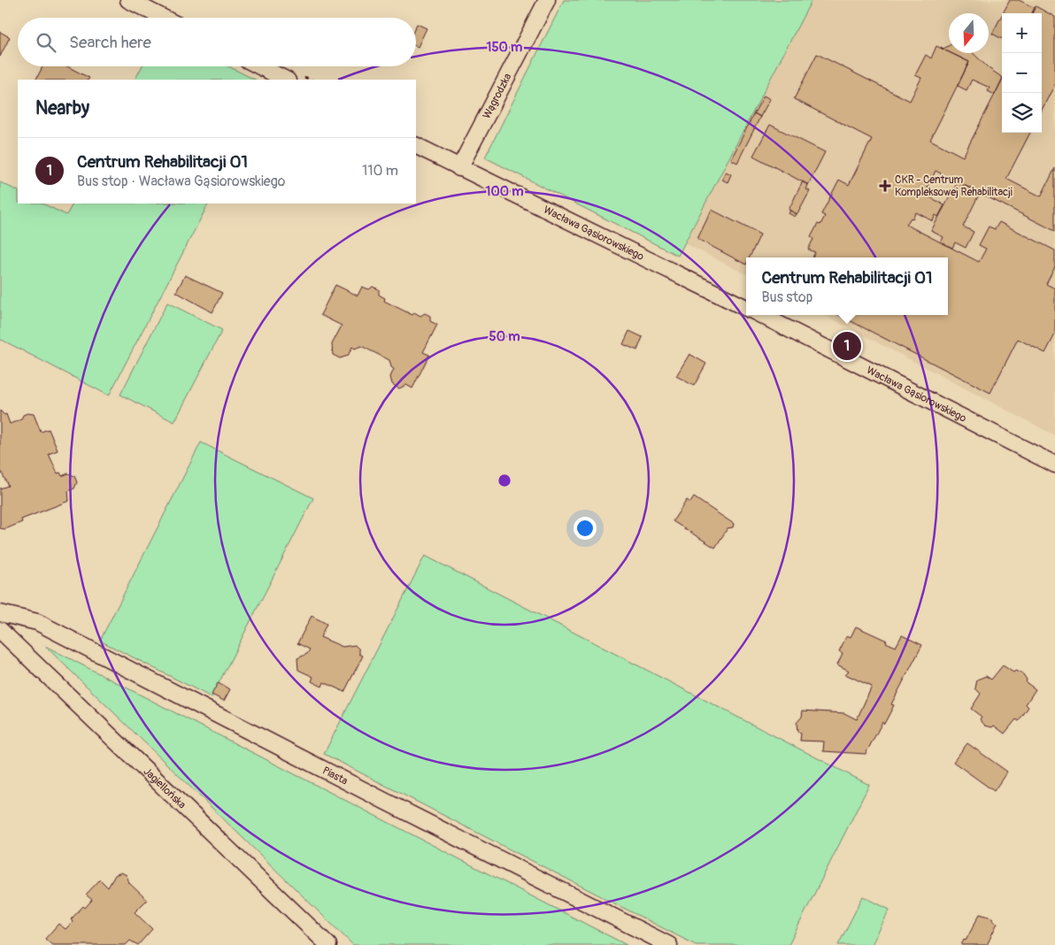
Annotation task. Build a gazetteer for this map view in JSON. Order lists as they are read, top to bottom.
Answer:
{
  "streets": {
    "street": [
      "Wągrodzka",
      "Wacława Gąsiorowskiego",
      "Piasta",
      "Jagiellońska"
    ]
  },
  "crossings": [
    ["Wągrodzka", "Wacława Gąsiorowskiego"]
  ],
  "places": {
    "health": ["CKR - Centrum Kompleksowej Rehabilitacji"]
  },
  "north": "bottom",
  "page": {
    "map_buttons": ["+", "−"],
    "search": "Search here",
    "heading": "Nearby",
    "list": [
      {
        "mark": "1",
        "name": "Centrum Rehabilitacji 01",
        "note": "Bus stop · Wacława Gąsiorowskiego",
        "value": "110 m"
      }
    ],
    "popup": ["Centrum Rehabilitacji 01", "Bus stop"],
    "pins": "1"
  },
  "rings": ["150 m", "100 m", "50 m"]
}
